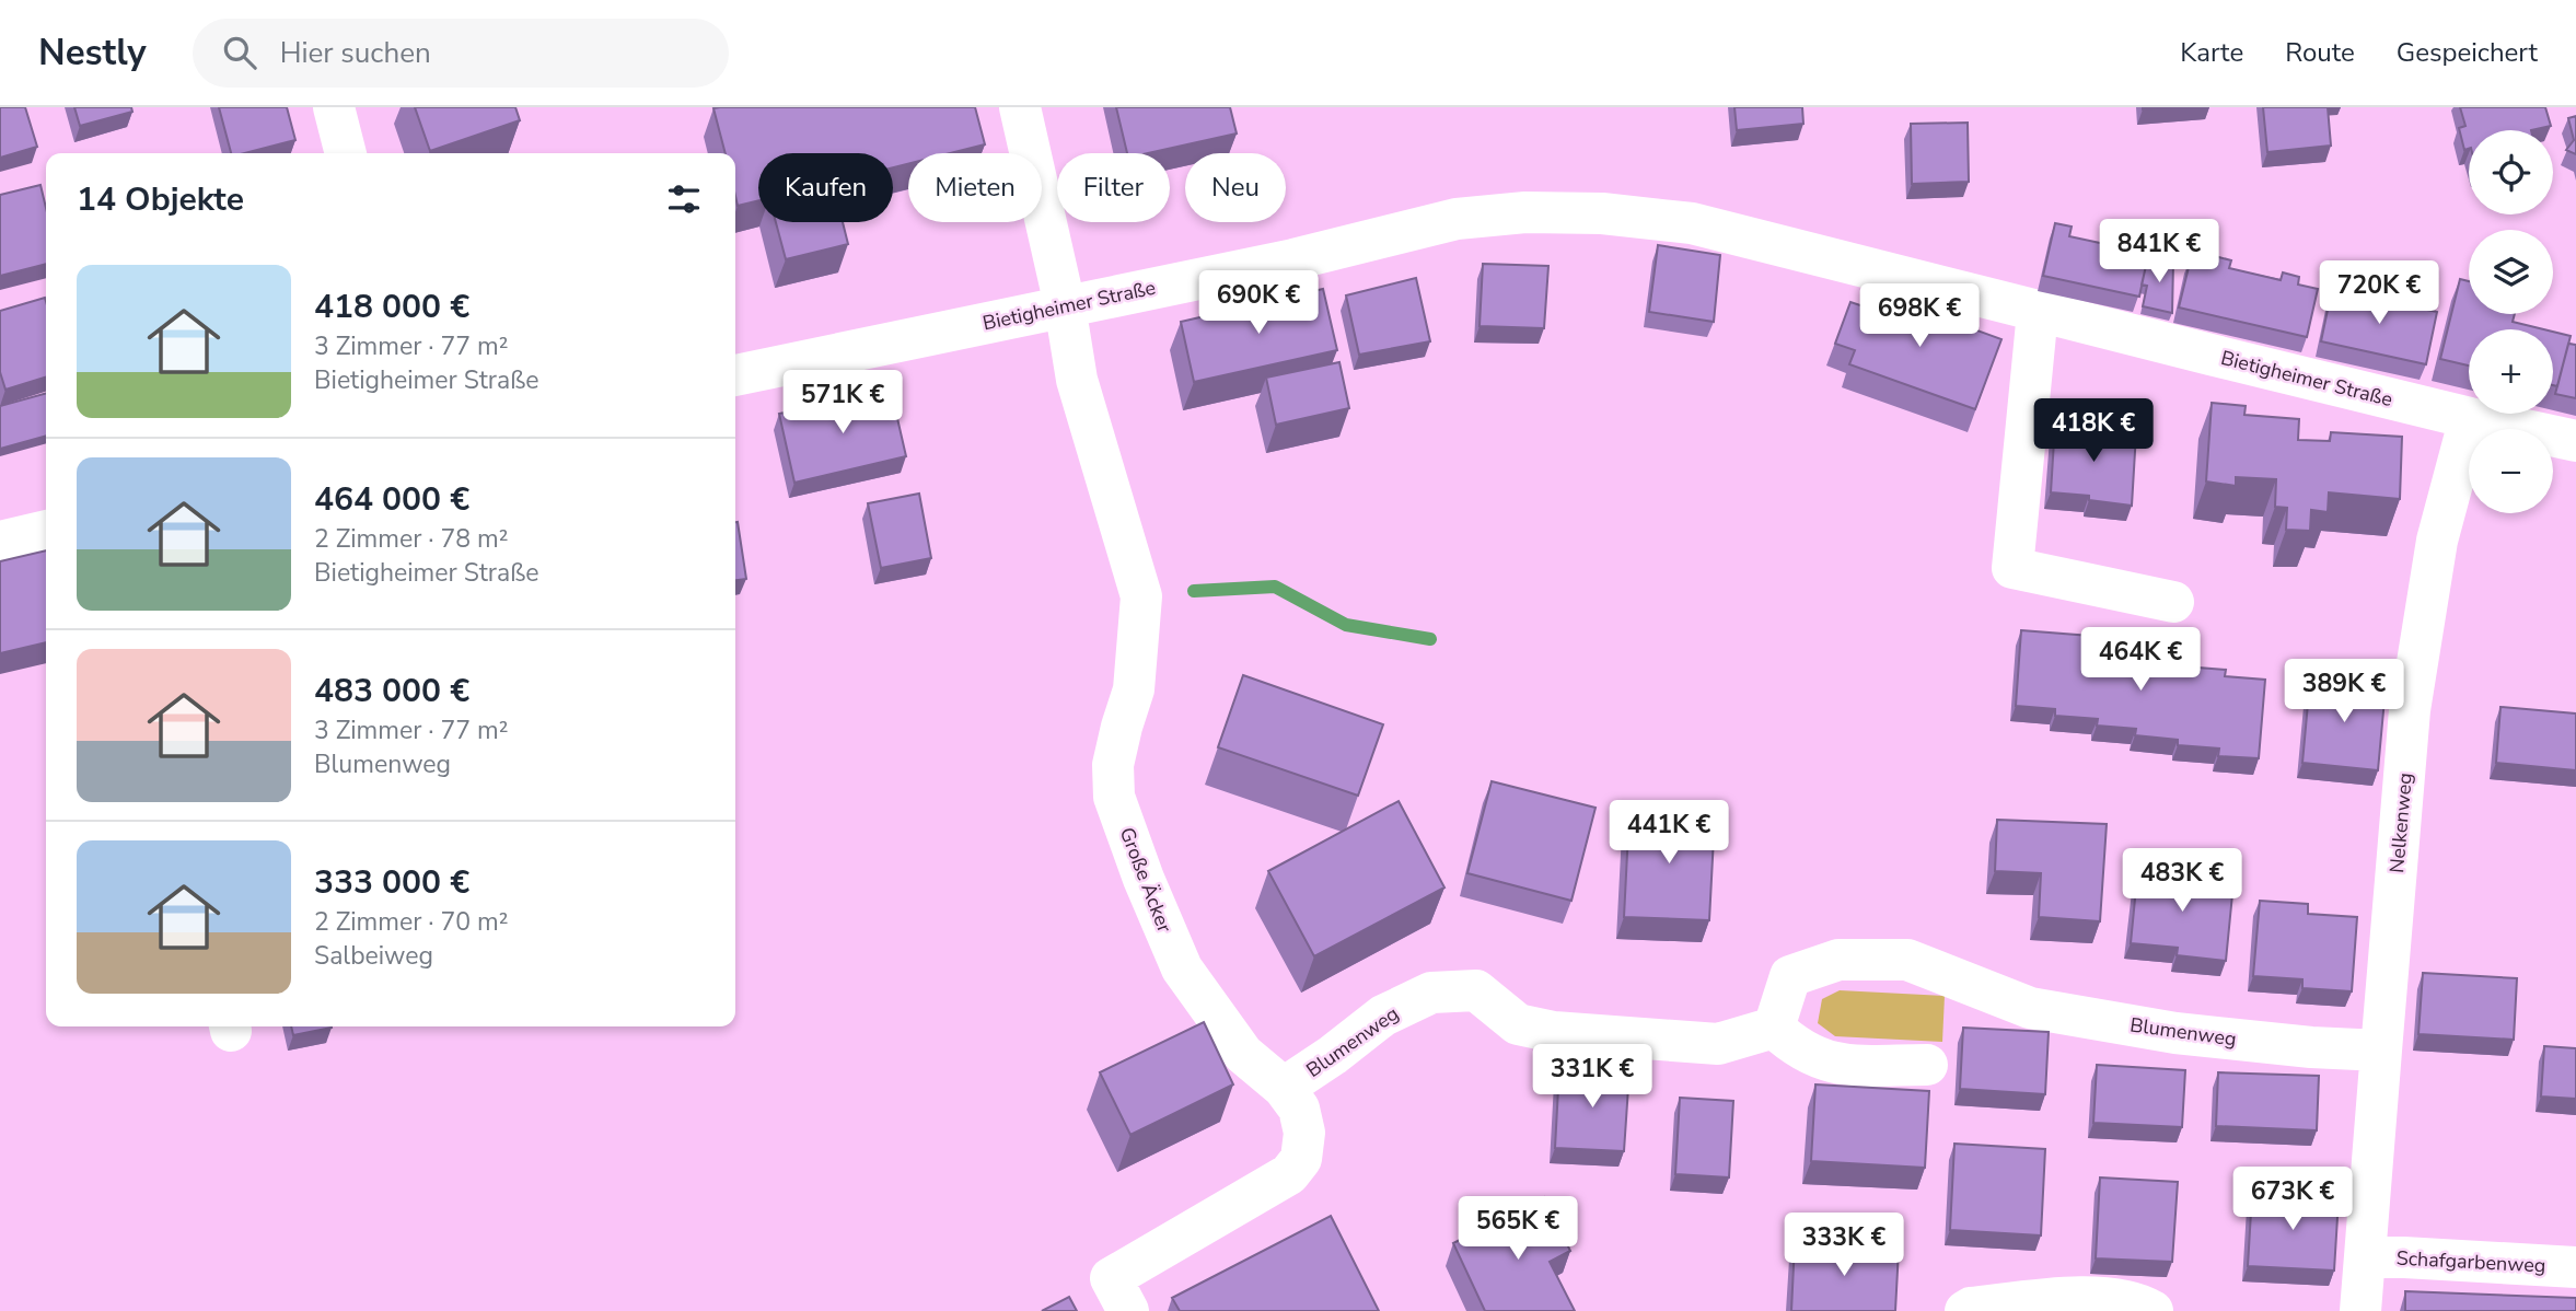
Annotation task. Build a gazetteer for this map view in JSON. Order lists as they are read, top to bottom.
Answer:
{
  "streets": {
    "street": [
      "Bietigheimer Straße",
      "Nelkenweg",
      "Große Äcker",
      "Blumenweg",
      "Schafgarbenweg"
    ]
  },
  "crossings": [
    ["Bietigheimer Straße", "Nelkenweg"],
    ["Bietigheimer Straße", "Große Äcker"],
    ["Nelkenweg", "Blumenweg"],
    ["Große Äcker", "Blumenweg"]
  ],
  "page": {
    "header": "Nestly",
    "search": "Hier suchen",
    "nav": ["Karte", "Route", "Gespeichert"],
    "map_buttons": ["+", "−"],
    "chip": [
      "Kaufen",
      "Mieten",
      "Filter",
      "Neu"
    ],
    "heading": "14 Objekte",
    "price": [
      "841K €",
      "720K €",
      "690K €",
      "698K €",
      "571K €",
      "418K €",
      "464K €",
      "389K €",
      "441K €",
      "483K €",
      "331K €",
      "673K €",
      "565K €",
      "333K €"
    ],
    "list": [
      {
        "name": "418 000 €",
        "note": "3 Zimmer · 77 m² · Bietigheimer Straße"
      },
      {
        "name": "464 000 €",
        "note": "2 Zimmer · 78 m² · Bietigheimer Straße"
      },
      {
        "name": "483 000 €",
        "note": "3 Zimmer · 77 m² · Blumenweg"
      },
      {
        "name": "333 000 €",
        "note": "2 Zimmer · 70 m² · Salbeiweg"
      }
    ]
  }
}
